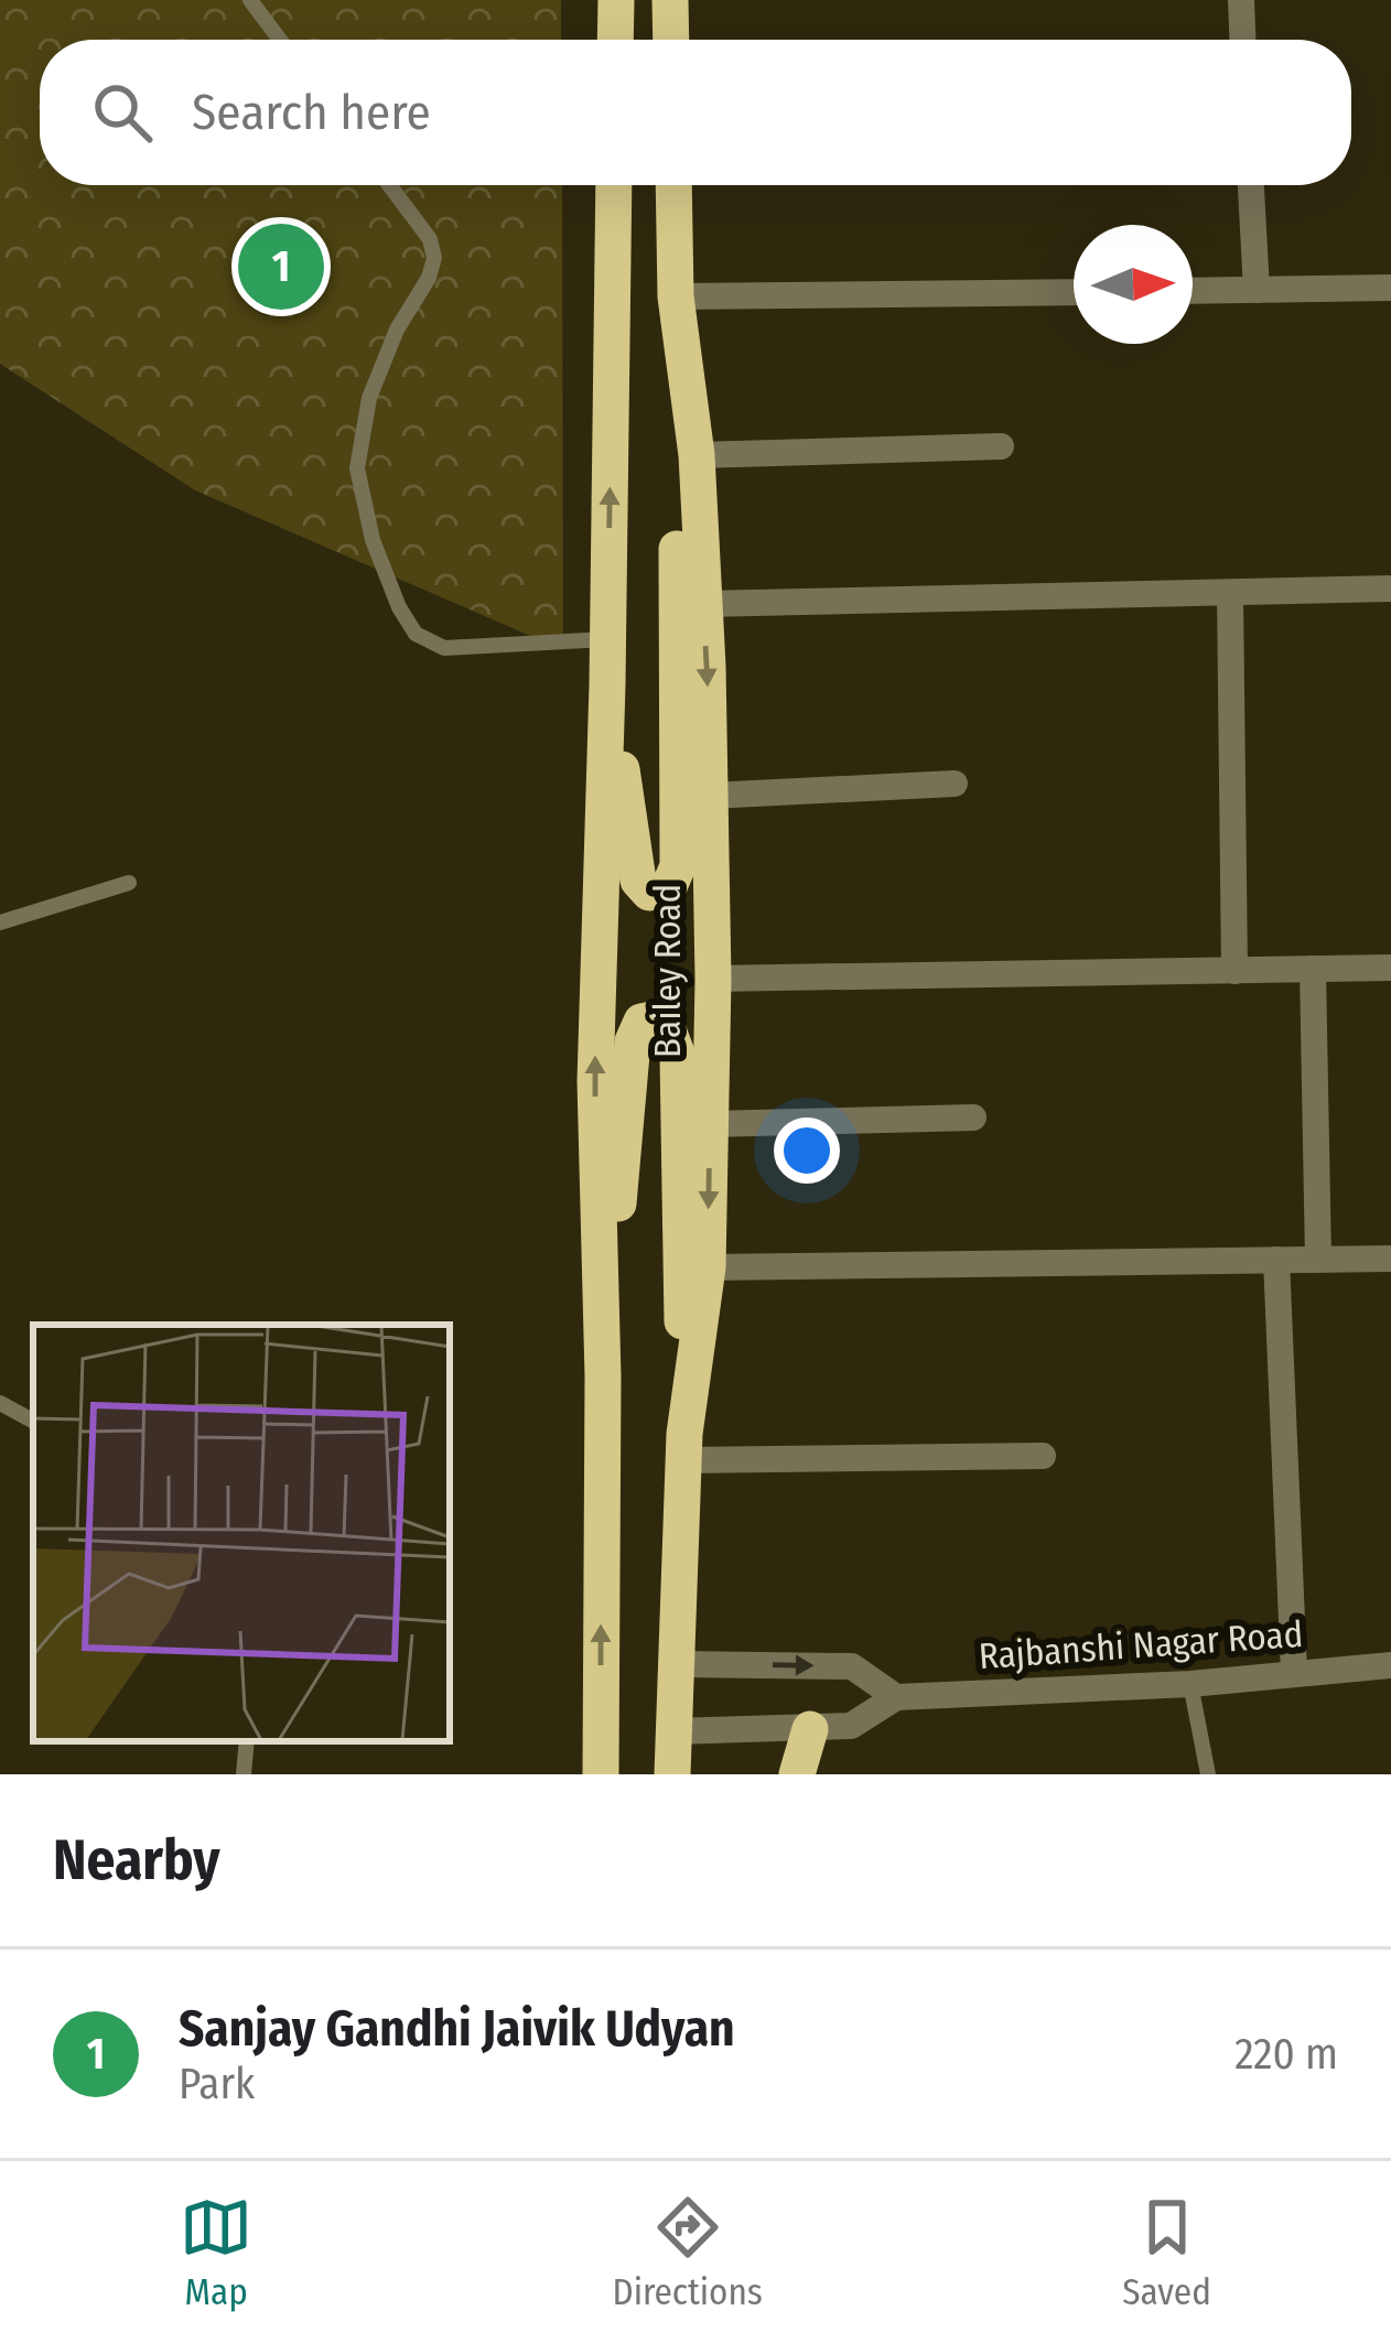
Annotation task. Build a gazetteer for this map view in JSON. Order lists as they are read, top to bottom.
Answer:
{
  "streets": {
    "highway": ["Bailey Road"],
    "street": ["Rajbanshi Nagar Road"]
  },
  "crossings": [
    ["Bailey Road", "Rajbanshi Nagar Road"]
  ],
  "north": "right",
  "page": {
    "search": "Search here",
    "pins": "1",
    "heading": "Nearby",
    "list": [
      {
        "mark": "1",
        "name": "Sanjay Gandhi Jaivik Udyan",
        "note": "Park",
        "value": "220 m"
      }
    ],
    "nav": ["Map", "Directions", "Saved"]
  }
}
